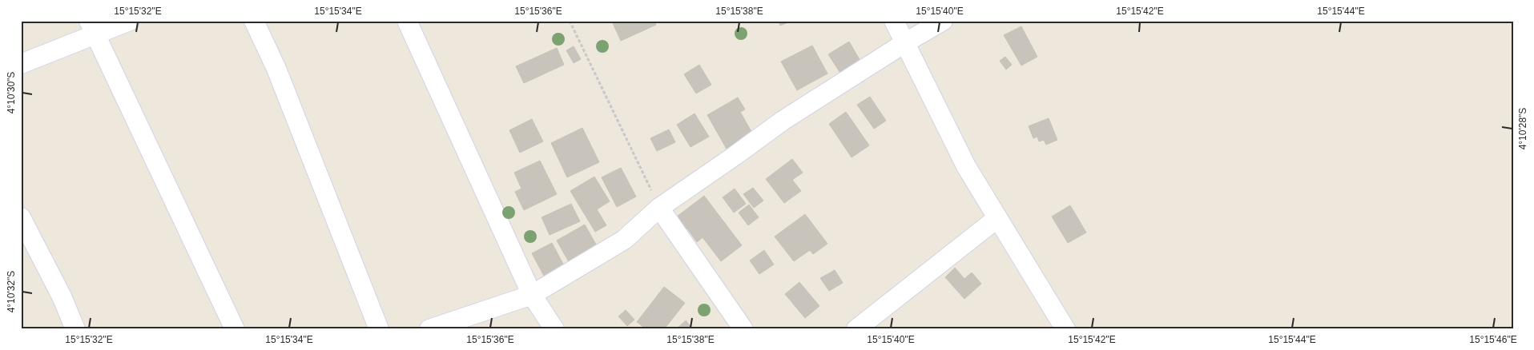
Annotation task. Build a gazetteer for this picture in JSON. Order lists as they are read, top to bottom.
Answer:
{
  "coordinates": [
    "15°15'32\"E",
    "15°15'34\"E",
    "15°15'36\"E",
    "15°15'38\"E",
    "15°15'40\"E",
    "15°15'42\"E",
    "15°15'44\"E",
    "4°10'30\"S",
    "4°10'28\"S",
    "4°10'32\"S",
    "15°15'46\"E"
  ]
}
